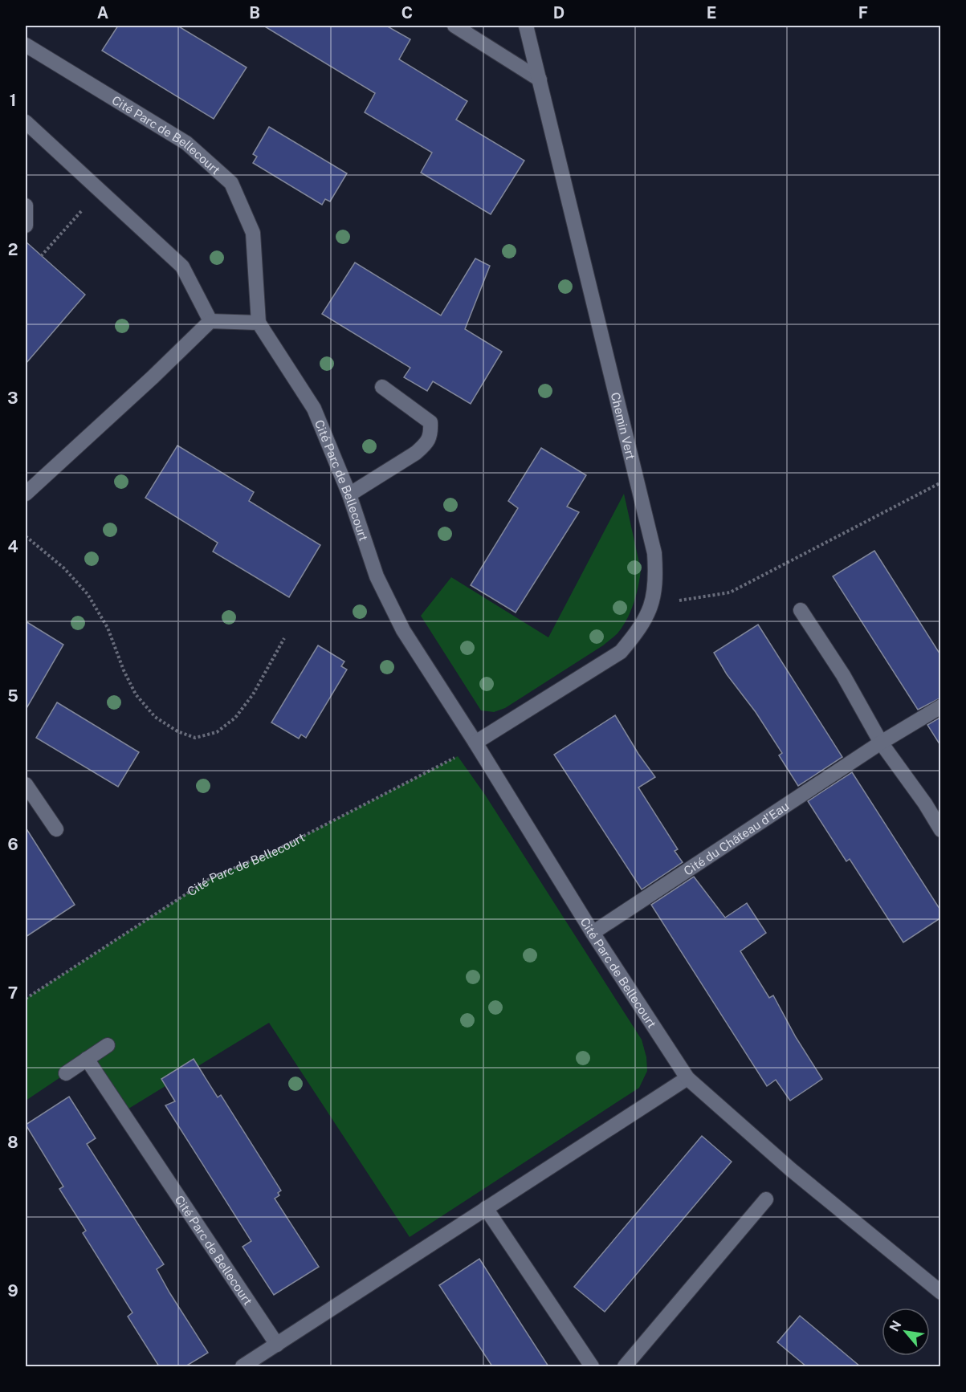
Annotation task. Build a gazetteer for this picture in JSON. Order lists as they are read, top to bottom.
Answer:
{
  "streets": {
    "street": ["Cité Parc de Bellecourt", "Chemin Vert", "Cité du Château d'Eau"]
  },
  "crossings": [
    ["Cité Parc de Bellecourt", "Chemin Vert"],
    ["Cité Parc de Bellecourt", "Cité du Château d'Eau"]
  ],
  "north": "top left",
  "grid": {
    "columns": [
      "A",
      "B",
      "C",
      "D",
      "E",
      "F"
    ],
    "rows": [
      "1",
      "2",
      "3",
      "4",
      "5",
      "6",
      "7",
      "8",
      "9"
    ]
  }
}
